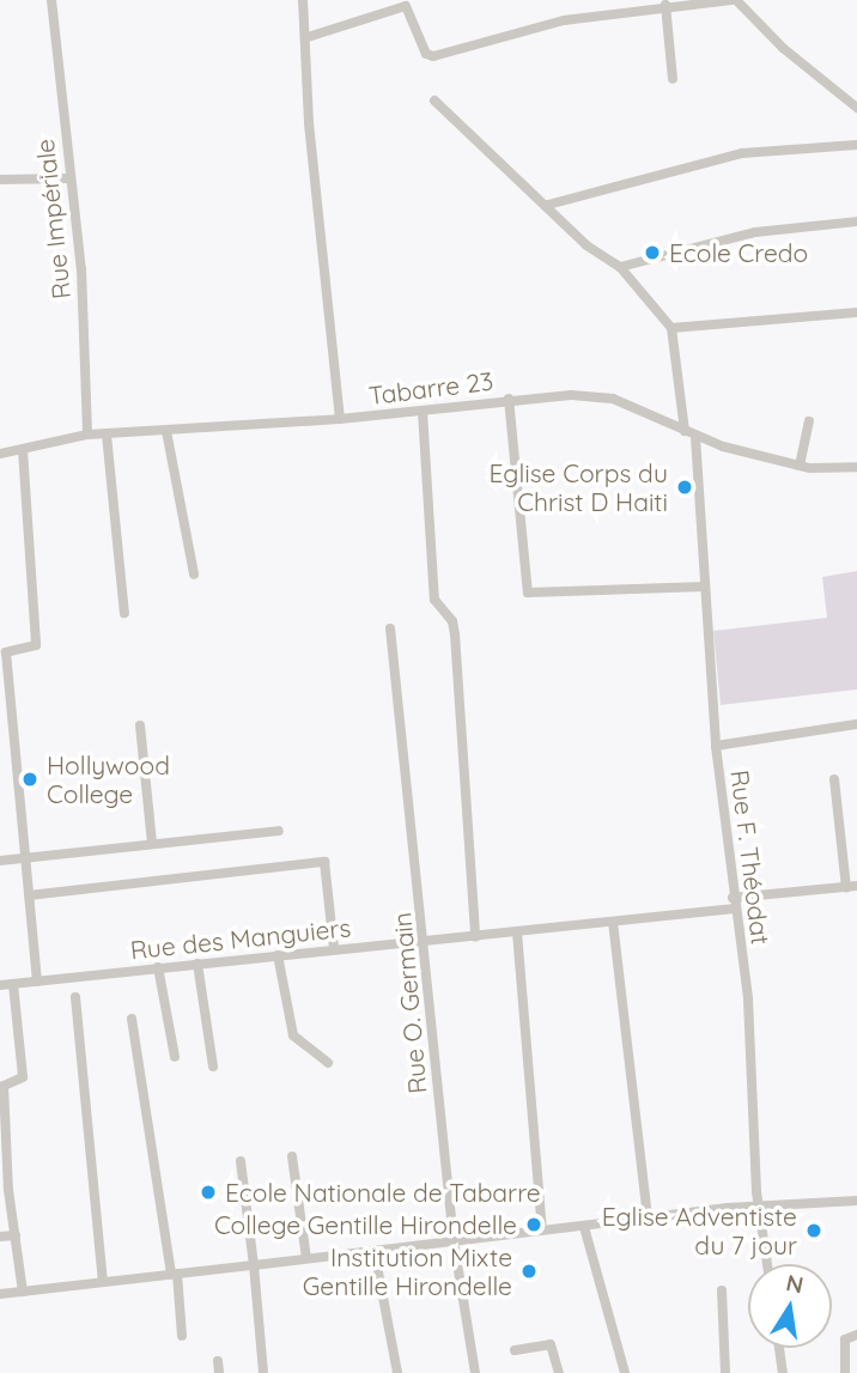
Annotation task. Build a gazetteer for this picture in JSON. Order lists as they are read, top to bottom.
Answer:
{
  "streets": {
    "street": [
      "Rue Impériale",
      "Tabarre 23",
      "Rue F. Théodat",
      "Rue des Manguiers",
      "Rue O. Germain"
    ]
  },
  "crossings": [
    ["Rue Impériale", "Tabarre 23"],
    ["Tabarre 23", "Rue F. Théodat"],
    ["Rue F. Théodat", "Rue des Manguiers"],
    ["Rue des Manguiers", "Rue O. Germain"]
  ],
  "places": [
    "Ecole Credo",
    "Eglise Corps du Christ D Haiti",
    "Hollywood College",
    "Ecole Nationale de Tabarre",
    "College Gentille Hirondelle",
    "Eglise Adventiste du 7 jour",
    "Institution Mixte Gentille Hirondelle"
  ],
  "north": "top"
}
